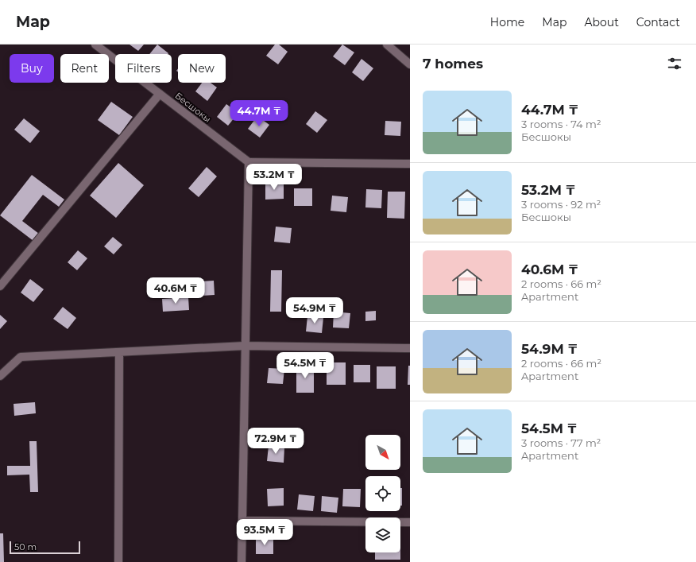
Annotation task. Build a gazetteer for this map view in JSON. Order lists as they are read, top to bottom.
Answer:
{
  "streets": {
    "street": ["Бесшокы"]
  },
  "scale_bar": "50 m",
  "north": "bottom right",
  "page": {
    "header": "Map",
    "nav": [
      "Home",
      "Map",
      "About",
      "Contact"
    ],
    "heading": "7 homes",
    "chip": [
      "Buy",
      "Rent",
      "Filters",
      "New"
    ],
    "list": [
      {
        "name": "44.7M ₸",
        "note": "3 rooms · 74 m² · Бесшокы"
      },
      {
        "name": "53.2M ₸",
        "note": "3 rooms · 92 m² · Бесшокы"
      },
      {
        "name": "40.6M ₸",
        "note": "2 rooms · 66 m² · Apartment"
      },
      {
        "name": "54.9M ₸",
        "note": "2 rooms · 66 m² · Apartment"
      },
      {
        "name": "54.5M ₸",
        "note": "3 rooms · 77 m² · Apartment"
      }
    ],
    "price": [
      "44.7M ₸",
      "53.2M ₸",
      "40.6M ₸",
      "54.9M ₸",
      "54.5M ₸",
      "72.9M ₸",
      "93.5M ₸"
    ],
    "scale": "50 m"
  }
}
